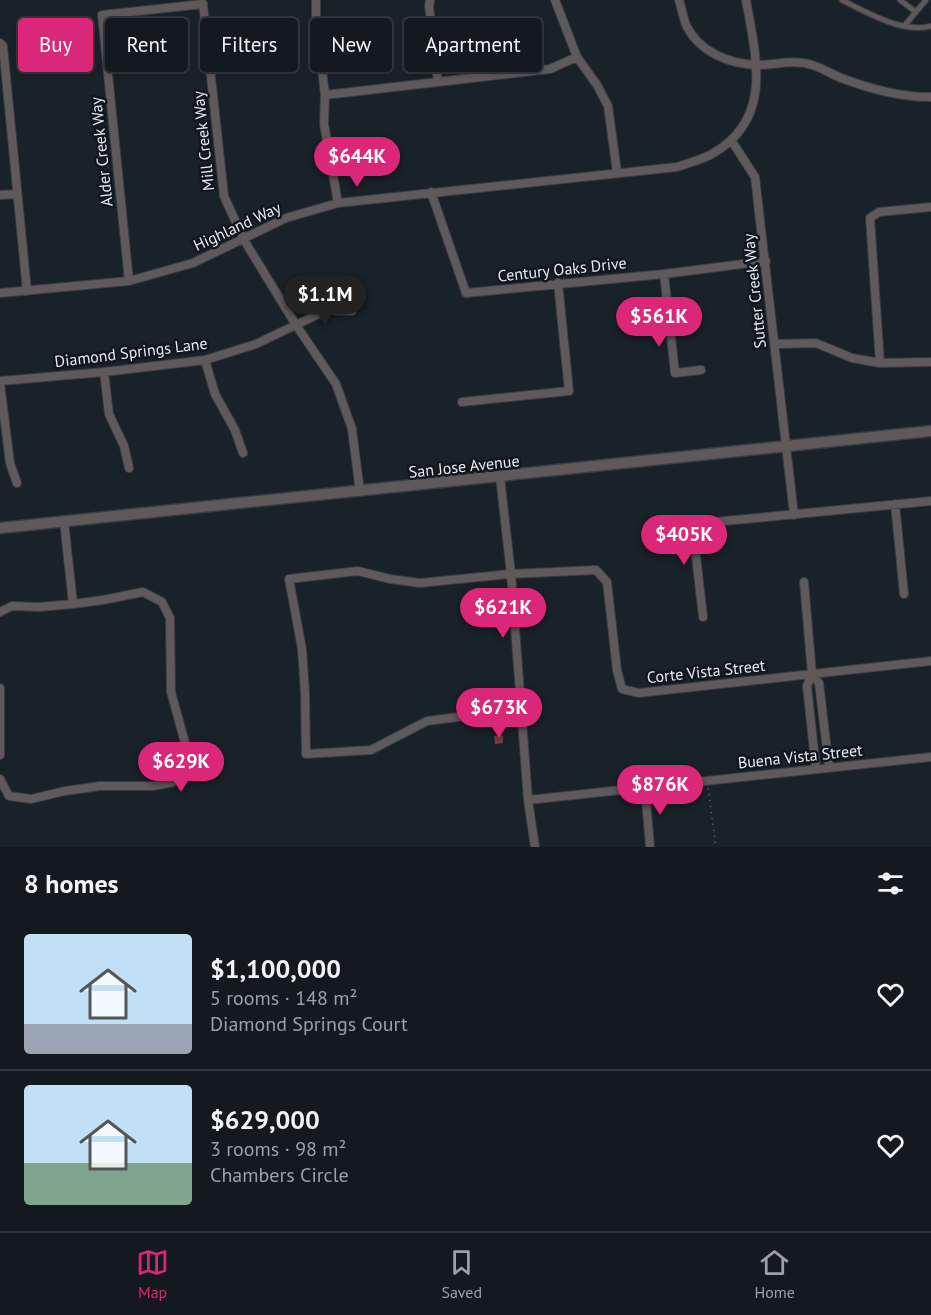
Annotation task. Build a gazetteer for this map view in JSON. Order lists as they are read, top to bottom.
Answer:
{
  "streets": {
    "street": [
      "Mill Creek Way",
      "Alder Creek Way",
      "Highland Way",
      "Century Oaks Drive",
      "Sutter Creek Way",
      "Diamond Springs Lane",
      "San Jose Avenue",
      "Corte Vista Street",
      "Buena Vista Street"
    ]
  },
  "crossings": [
    ["Mill Creek Way", "Alder Creek Way"],
    ["Mill Creek Way", "Highland Way"],
    ["Mill Creek Way", "Diamond Springs Lane"],
    ["Mill Creek Way", "San Jose Avenue"],
    ["Alder Creek Way", "Highland Way"],
    ["Highland Way", "Century Oaks Drive"],
    ["Highland Way", "Sutter Creek Way"],
    ["Century Oaks Drive", "Sutter Creek Way"],
    ["Sutter Creek Way", "San Jose Avenue"]
  ],
  "page": {
    "chip": [
      "Buy",
      "Rent",
      "Filters",
      "New",
      "Apartment"
    ],
    "price": [
      "$644K",
      "$1.1M",
      "$561K",
      "$405K",
      "$621K",
      "$673K",
      "$629K",
      "$876K"
    ],
    "heading": "8 homes",
    "list": [
      {
        "name": "$1,100,000",
        "note": "5 rooms · 148 m² · Diamond Springs Court"
      },
      {
        "name": "$629,000",
        "note": "3 rooms · 98 m² · Chambers Circle"
      }
    ],
    "tabs": ["Map", "Saved", "Home"]
  }
}
